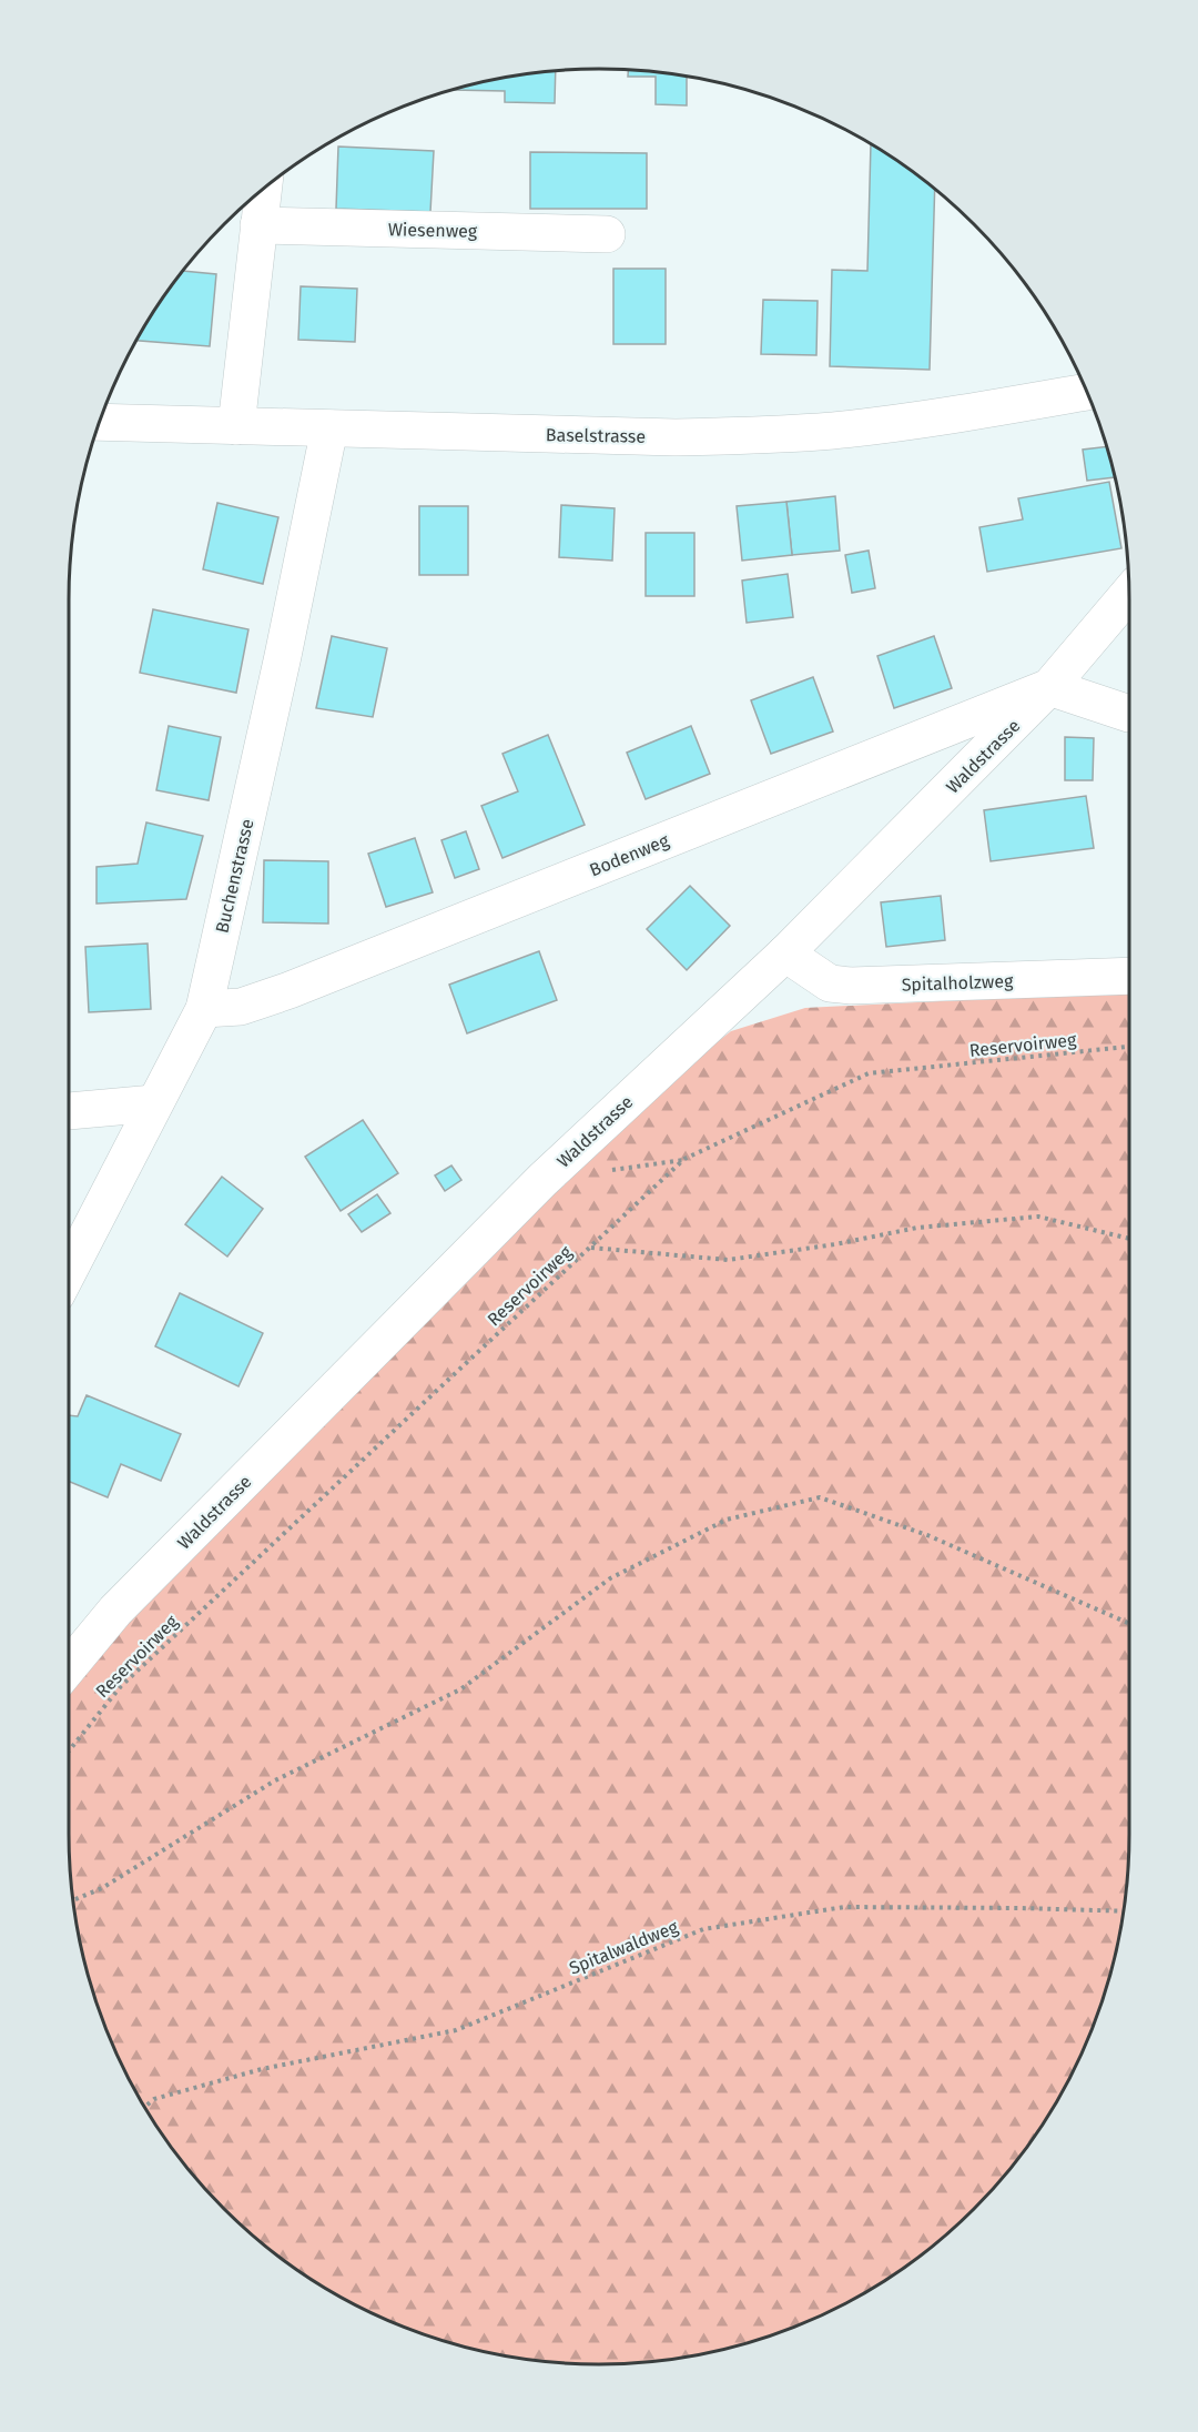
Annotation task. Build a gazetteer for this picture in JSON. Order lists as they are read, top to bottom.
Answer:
{
  "streets": {
    "street": [
      "Wiesenweg",
      "Baselstrasse",
      "Waldstrasse",
      "Bodenweg",
      "Buchenstrasse",
      "Spitalholzweg"
    ],
    "path": ["Reservoirweg", "Spitalwaldweg"]
  },
  "crossings": [
    ["Baselstrasse", "Buchenstrasse"],
    ["Waldstrasse", "Bodenweg"],
    ["Waldstrasse", "Spitalholzweg"],
    ["Bodenweg", "Buchenstrasse"]
  ]
}
